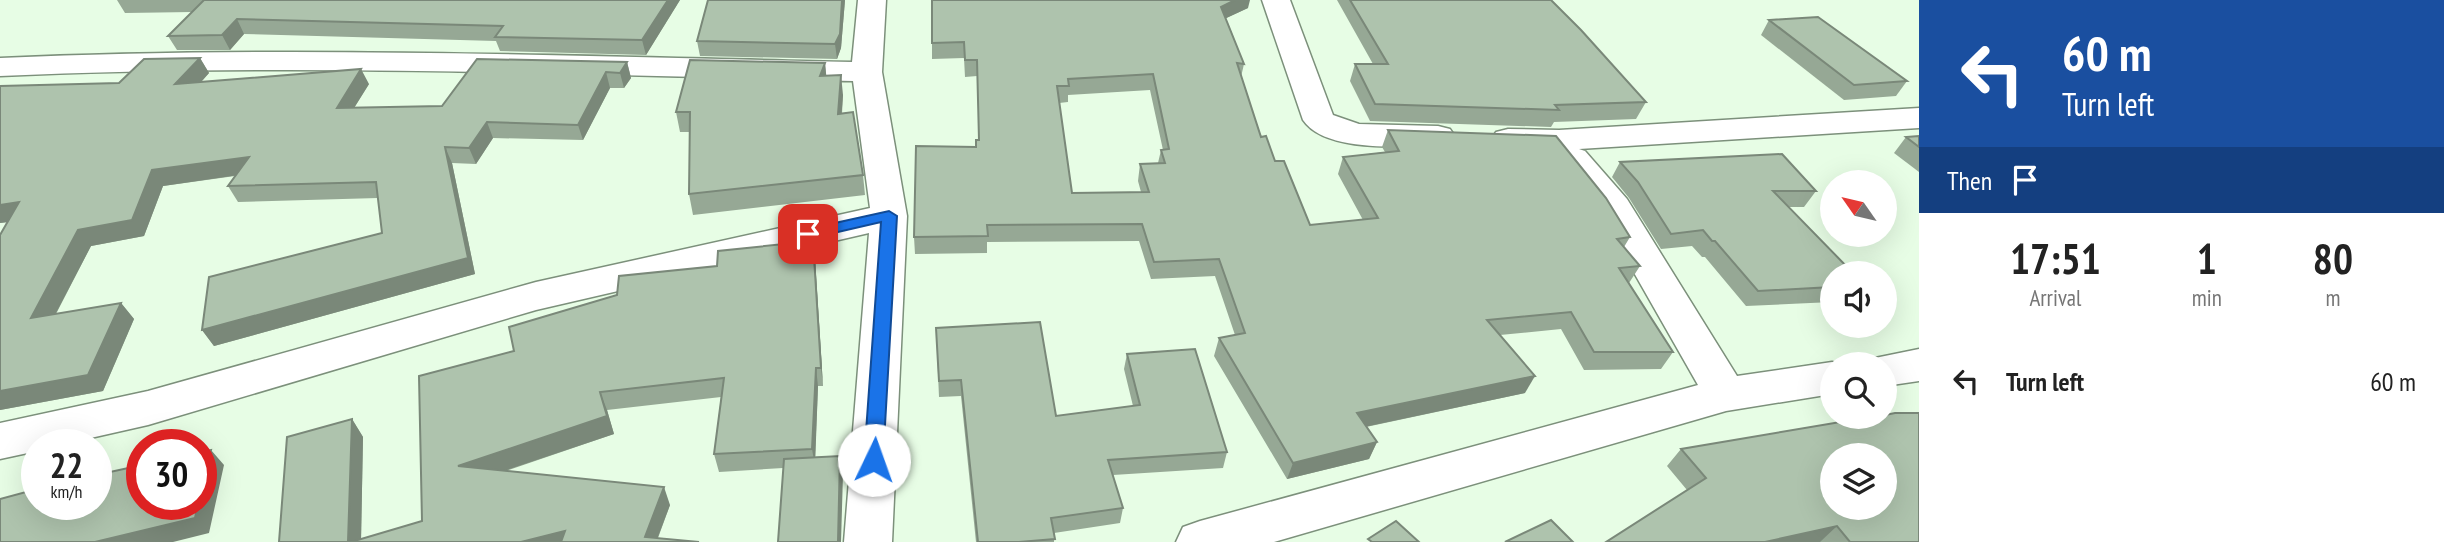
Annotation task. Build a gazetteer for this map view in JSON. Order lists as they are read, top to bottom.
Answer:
{
  "north": "top left",
  "page": {
    "turn": ["60 m", "Turn left"],
    "then": "Then",
    "eta": [
      "17:51",
      "Arrival",
      "1",
      "min",
      "80",
      "m"
    ],
    "list": [
      {
        "name": "Turn left",
        "value": "60 m"
      }
    ],
    "speed": "22 km/h",
    "limit": "30"
  }
}
